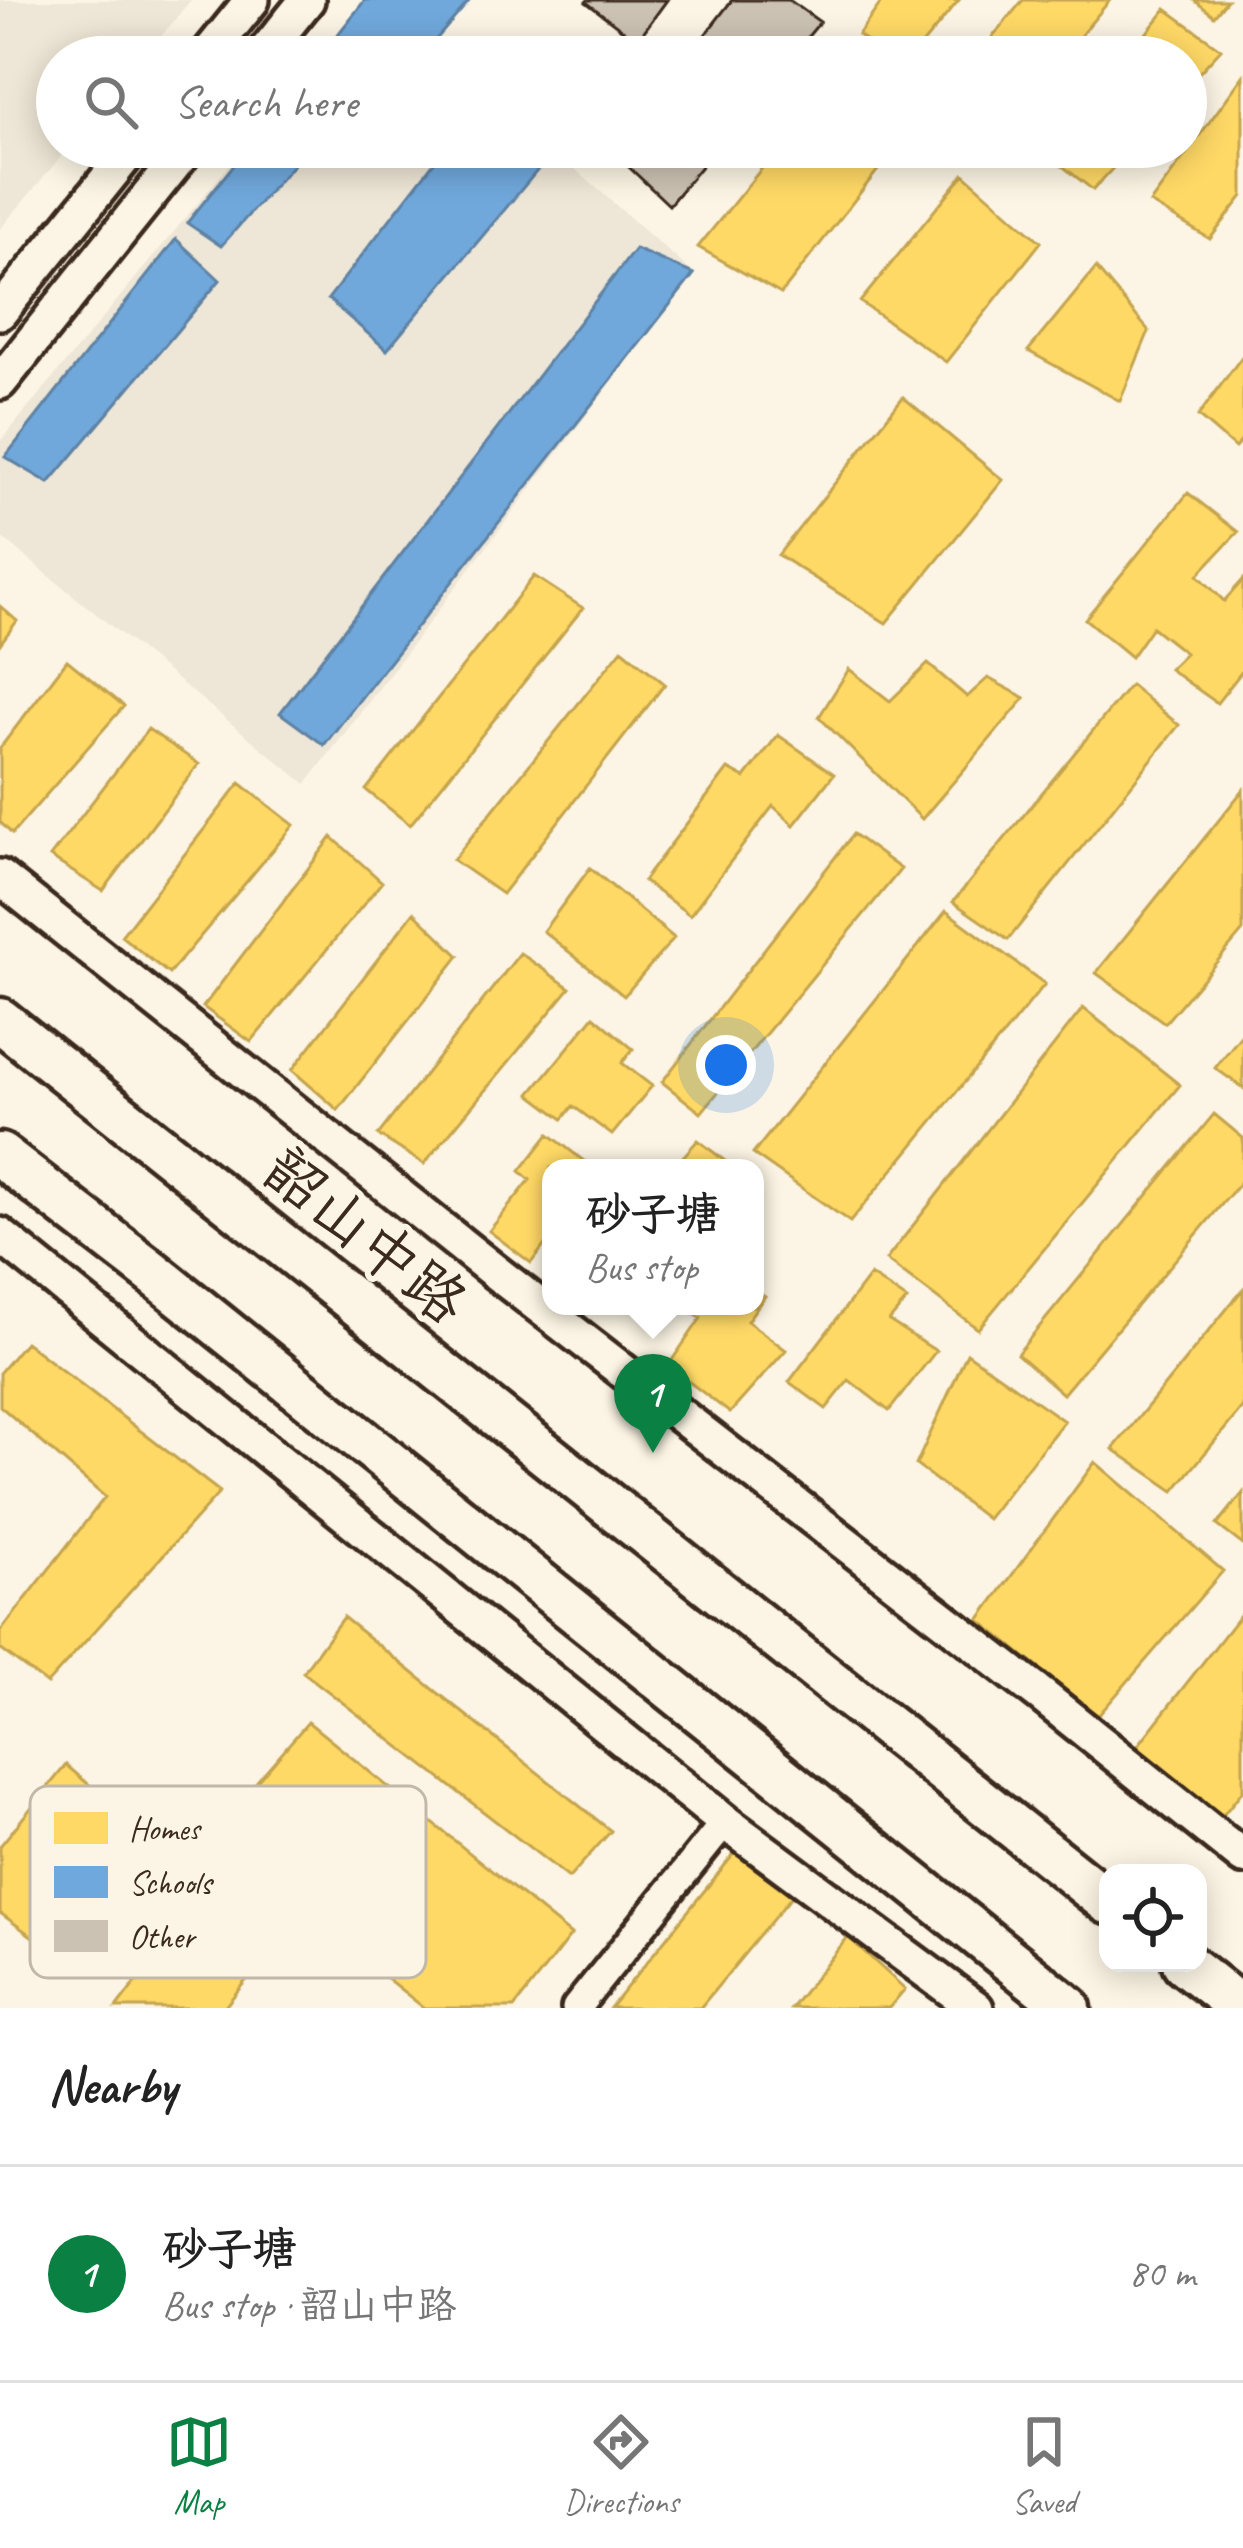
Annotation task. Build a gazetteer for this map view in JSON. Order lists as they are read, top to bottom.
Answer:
{
  "streets": {
    "main road": ["韶山中路"]
  },
  "legend": ["Homes", "Schools", "Other"],
  "page": {
    "search": "Search here",
    "popup": ["砂子塘", "Bus stop"],
    "pins": "1",
    "heading": "Nearby",
    "list": [
      {
        "mark": "1",
        "name": "砂子塘",
        "note": "Bus stop · 韶山中路",
        "value": "80 m"
      }
    ],
    "nav": ["Map", "Directions", "Saved"]
  }
}
